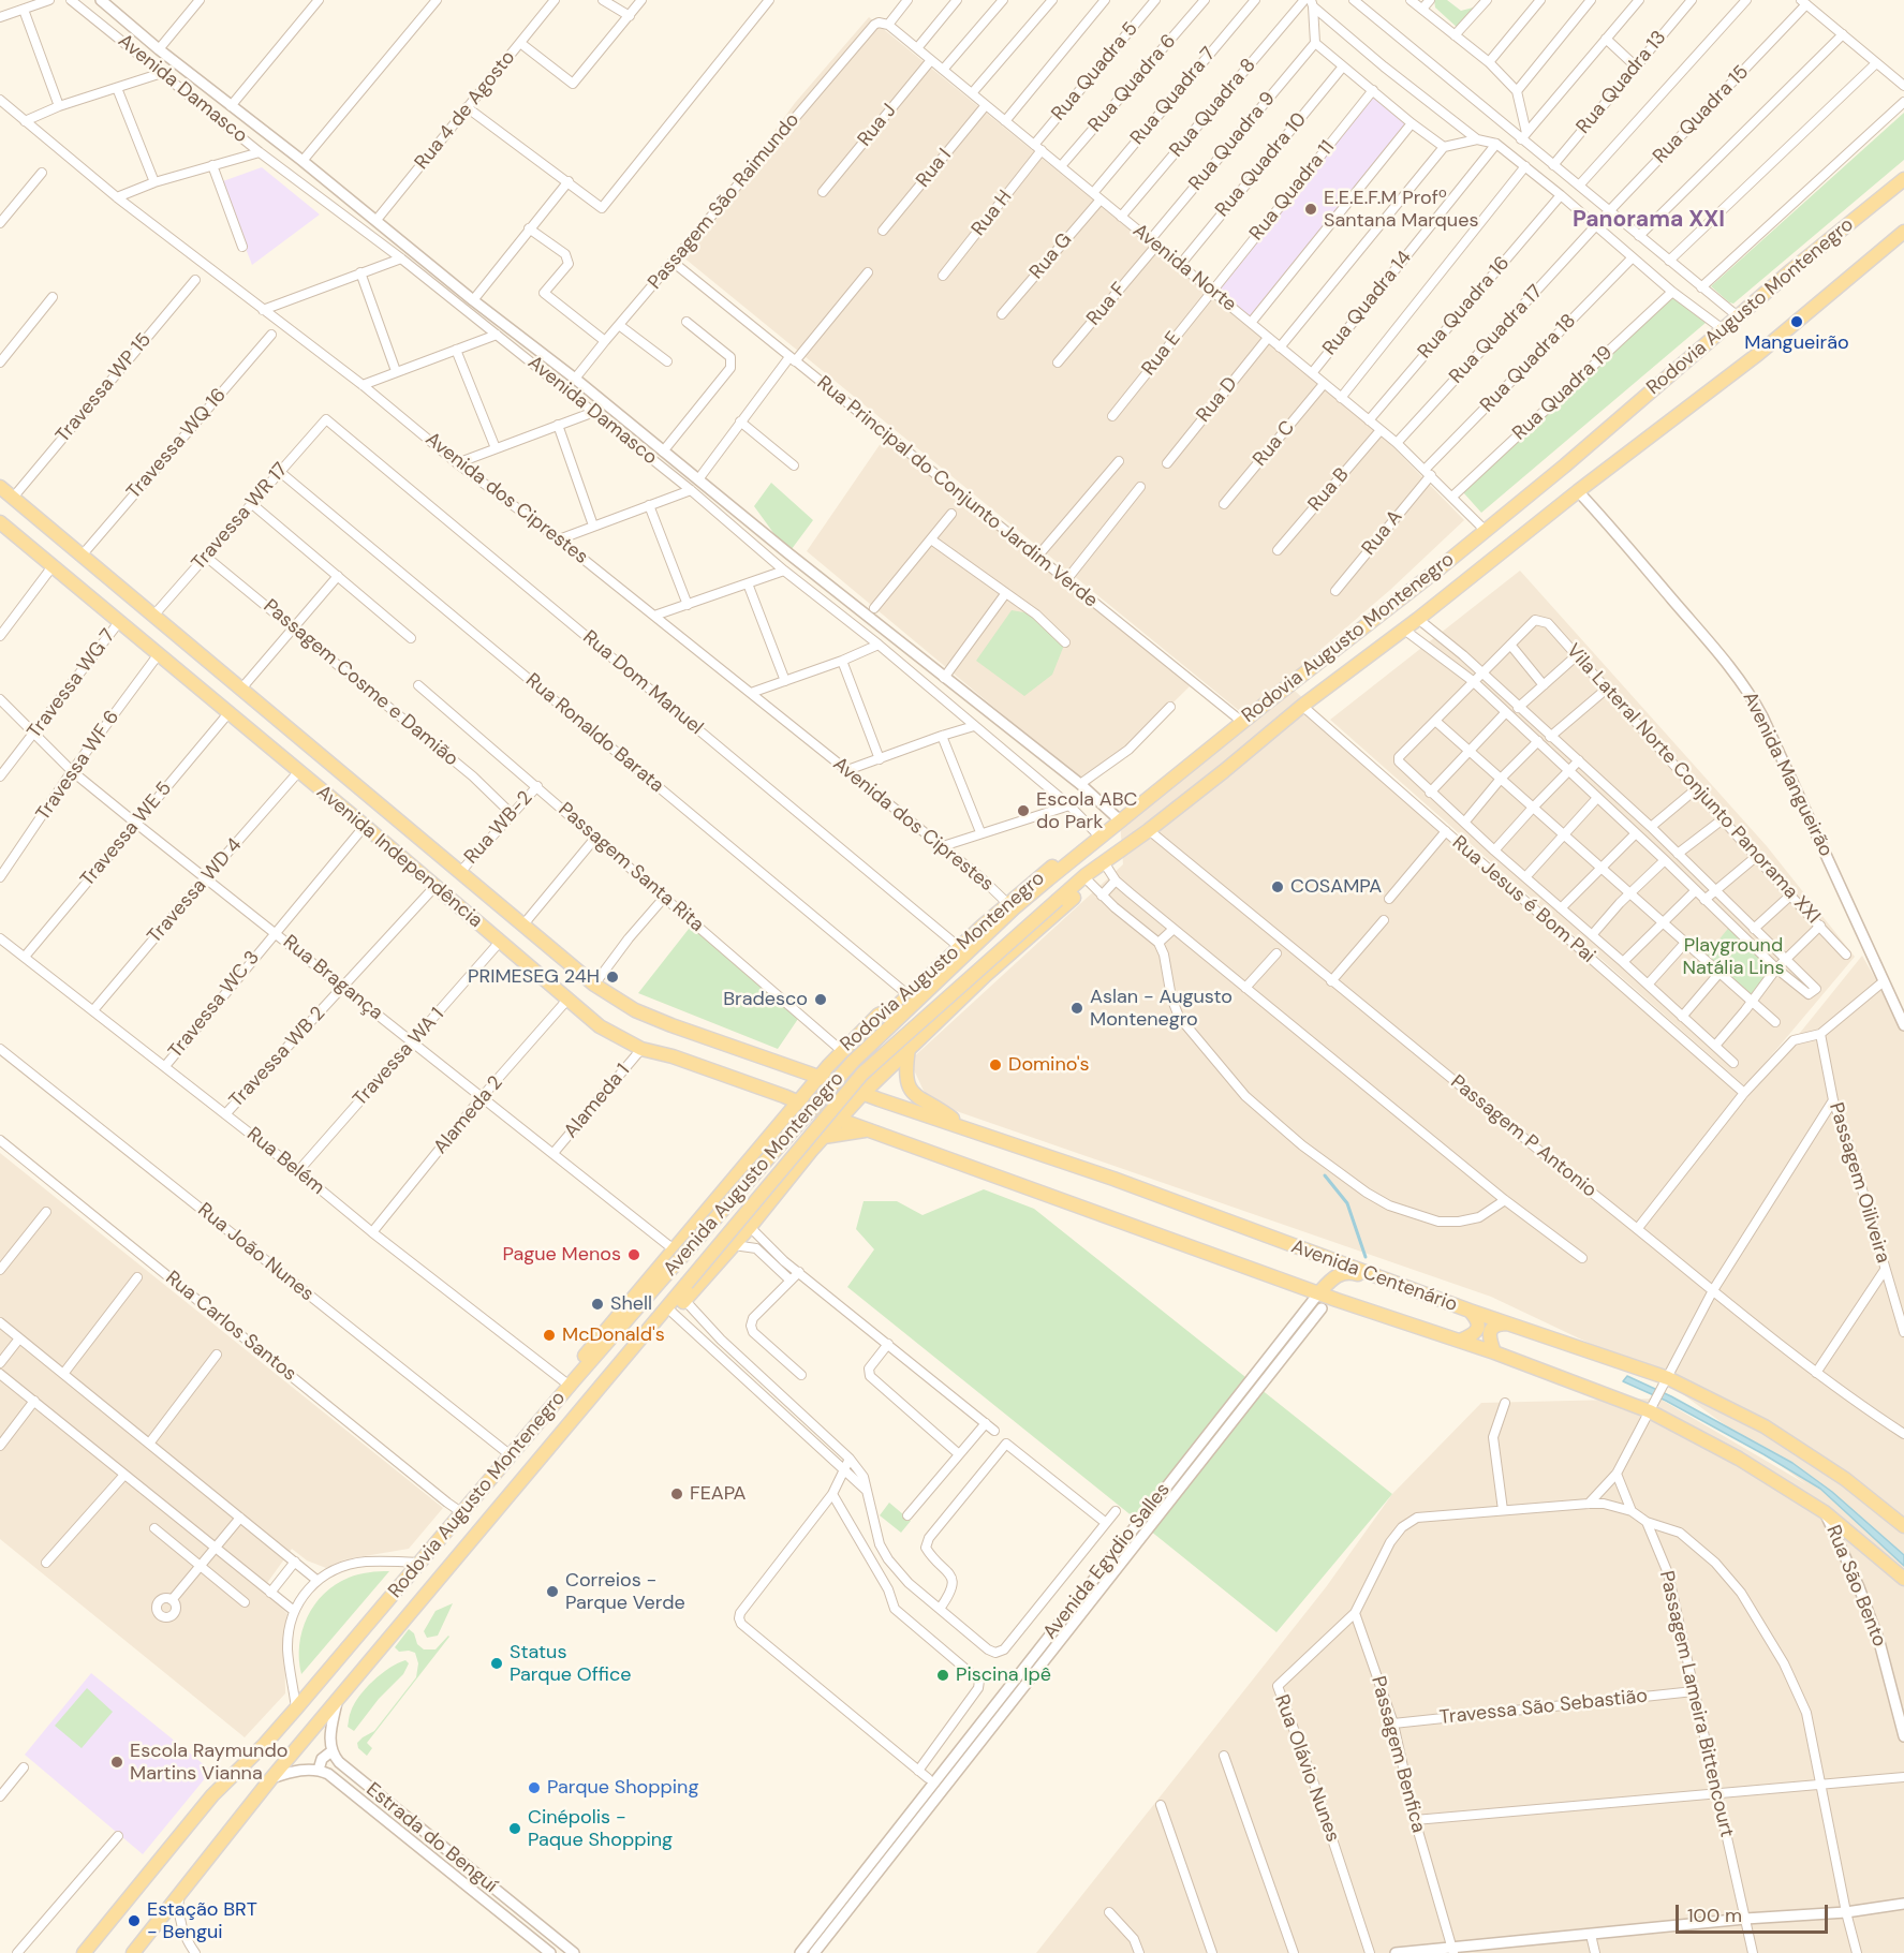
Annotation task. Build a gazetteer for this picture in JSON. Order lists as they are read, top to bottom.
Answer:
{
  "streets": {
    "main road": [
      "Rodovia Augusto Montenegro",
      "Avenida Independência",
      "Avenida Augusto Montenegro",
      "Avenida Centenário"
    ],
    "street": [
      "Rua Quadra 5",
      "Rua Quadra 13",
      "Rua Quadra 6",
      "Avenida Damasco",
      "Rua Quadra 7",
      "Rua Quadra 8",
      "Rua 4 de Agosto",
      "Rua Quadra 15",
      "Rua J",
      "Rua Quadra 9",
      "Rua Quadra 10",
      "Rua I",
      "Rua Quadra 11",
      "Passagem São Raimundo",
      "Rua H",
      "Rua G",
      "Avenida Norte",
      "Rua Quadra 14",
      "Rua F",
      "Rua Quadra 16",
      "Rua Quadra 17",
      "Rua E",
      "Rua Quadra 18",
      "Travessa WP 15",
      "Rua Quadra 19",
      "Rua D",
      "Travessa WQ 16",
      "Rua C",
      "Rua B",
      "Rua Principal do Conjunto Jardim Verde",
      "Avenida dos Ciprestes",
      "Travessa WR 17",
      "Rua A",
      "Passagem Cosme e Damião",
      "Rua Dom Manuel",
      "Travessa WG 7",
      "Rua Ronaldo Barata",
      "Travessa WF 6",
      "Avenida Mangueirão",
      "Vila Lateral Norte Conjunto Panorama XXI",
      "Rua WB-2",
      "Travessa WE 5",
      "Passagem Santa Rita",
      "Travessa WD 4",
      "Rua Jesus é Bom Pai",
      "Rua Bragança",
      "Travessa WC 3",
      "Travessa WB 2",
      "Travessa WA 1",
      "Alameda 1",
      "Alameda 2",
      "Passagem P Antonio",
      "Rua Belém",
      "Passagem Oiliveira",
      "Rua João Nunes",
      "Rua Carlos Santos",
      "Avenida Egydio Salles",
      "Rua São Bento",
      "Passagem Lameira Bittencourt",
      "Travessa São Sebastião",
      "Passagem Benfica",
      "Rua Olávio Nunes",
      "Estrada do Benguí"
    ]
  },
  "crossings": [
    ["Rua Quadra 5", "Rua H"],
    ["Rua Quadra 5", "Avenida Norte"],
    ["Rua Quadra 6", "Avenida Norte"],
    ["Avenida Damasco", "Rua 4 de Agosto"],
    ["Avenida Damasco", "Passagem São Raimundo"],
    ["Avenida Damasco", "Rodovia Augusto Montenegro"],
    ["Rua Quadra 7", "Avenida Norte"],
    ["Rua Quadra 8", "Avenida Norte"],
    ["Rua Quadra 15", "Rua Quadra 17"],
    ["Rua J", "Avenida Norte"],
    ["Rua Quadra 9", "Avenida Norte"],
    ["Rua Quadra 9", "Rua F"],
    ["Rua Quadra 10", "Avenida Norte"],
    ["Rua I", "Avenida Norte"],
    ["Rua Quadra 11", "Avenida Norte"],
    ["Rua Quadra 11", "Rua E"],
    ["Passagem São Raimundo", "Avenida Norte"],
    ["Passagem São Raimundo", "Rua Principal do Conjunto Jardim Verde"],
    ["Rua H", "Avenida Norte"],
    ["Rua G", "Avenida Norte"],
    ["Avenida Norte", "Rua Quadra 14"],
    ["Avenida Norte", "Rua F"],
    ["Avenida Norte", "Rodovia Augusto Montenegro"],
    ["Avenida Norte", "Rua Quadra 16"],
    ["Avenida Norte", "Rua Quadra 17"],
    ["Avenida Norte", "Rua E"],
    ["Avenida Norte", "Rua Quadra 18"],
    ["Avenida Norte", "Rua Quadra 19"],
    ["Avenida Norte", "Rua D"],
    ["Avenida Norte", "Rua C"],
    ["Avenida Norte", "Rua B"],
    ["Avenida Norte", "Rua A"],
    ["Rodovia Augusto Montenegro", "Rua Principal do Conjunto Jardim Verde"],
    ["Rodovia Augusto Montenegro", "Avenida dos Ciprestes"],
    ["Rodovia Augusto Montenegro", "Rua Dom Manuel"],
    ["Rodovia Augusto Montenegro", "Rua Ronaldo Barata"],
    ["Rodovia Augusto Montenegro", "Avenida Mangueirão"],
    ["Rodovia Augusto Montenegro", "Avenida Independência"],
    ["Rodovia Augusto Montenegro", "Passagem Santa Rita"],
    ["Rodovia Augusto Montenegro", "Rua Jesus é Bom Pai"],
    ["Rodovia Augusto Montenegro", "Rua Bragança"],
    ["Rodovia Augusto Montenegro", "Passagem P Antonio"],
    ["Rodovia Augusto Montenegro", "Rua Belém"],
    ["Rodovia Augusto Montenegro", "Avenida Augusto Montenegro"],
    ["Rodovia Augusto Montenegro", "Rua João Nunes"],
    ["Rodovia Augusto Montenegro", "Avenida Centenário"],
    ["Rodovia Augusto Montenegro", "Rua Carlos Santos"],
    ["Rua Quadra 18", "Rua A"],
    ["Travessa WP 15", "Avenida Independência"],
    ["Travessa WQ 16", "Avenida Independência"],
    ["Travessa WR 17", "Passagem Cosme e Damião"],
    ["Travessa WR 17", "Rua Dom Manuel"],
    ["Travessa WR 17", "Rua Ronaldo Barata"],
    ["Travessa WR 17", "Avenida Independência"],
    ["Passagem Cosme e Damião", "Rua WB-2"],
    ["Travessa WG 7", "Avenida Independência"],
    ["Travessa WG 7", "Rua Bragança"],
    ["Travessa WF 6", "Avenida Independência"],
    ["Travessa WF 6", "Rua Bragança"],
    ["Rua WB-2", "Avenida Independência"],
    ["Rua WB-2", "Passagem Santa Rita"],
    ["Travessa WE 5", "Avenida Independência"],
    ["Travessa WE 5", "Rua Bragança"],
    ["Travessa WE 5", "Rua Belém"],
    ["Avenida Independência", "Travessa WD 4"],
    ["Avenida Independência", "Travessa WC 3"],
    ["Avenida Independência", "Travessa WB 2"],
    ["Avenida Independência", "Travessa WA 1"],
    ["Avenida Independência", "Alameda 1"],
    ["Avenida Independência", "Alameda 2"],
    ["Avenida Independência", "Avenida Centenário"],
    ["Travessa WD 4", "Rua Bragança"],
    ["Travessa WD 4", "Rua Belém"],
    ["Rua Bragança", "Travessa WC 3"],
    ["Rua Bragança", "Travessa WB 2"],
    ["Rua Bragança", "Travessa WA 1"],
    ["Rua Bragança", "Alameda 1"],
    ["Rua Bragança", "Alameda 2"],
    ["Travessa WC 3", "Rua Belém"],
    ["Travessa WB 2", "Rua Belém"],
    ["Travessa WA 1", "Rua Belém"],
    ["Alameda 2", "Rua Belém"],
    ["Rua Belém", "Avenida Augusto Montenegro"],
    ["Avenida Centenário", "Avenida Egydio Salles"],
    ["Avenida Centenário", "Rua São Bento"],
    ["Passagem Lameira Bittencourt", "Travessa São Sebastião"],
    ["Travessa São Sebastião", "Passagem Benfica"],
    ["Passagem Benfica", "Rua Olávio Nunes"]
  ],
  "districts": ["Panorama XXI"],
  "parks": ["Playground Natália Lins"],
  "places": [
    "E.E.E.F.M Profº Santana Marques",
    "Mangueirão",
    "Escola ABC do Park",
    "COSAMPA",
    "PRIMESEG 24H",
    "Bradesco",
    "Aslan - Augusto Montenegro",
    "Domino's",
    "Pague Menos",
    "Shell",
    "McDonald's",
    "FEAPA",
    "Correios - Parque Verde",
    "Status Parque Office",
    "Piscina Ipê",
    "Escola Raymundo Martins Vianna",
    "Parque Shopping",
    "Cinépolis - Paque Shopping",
    "Estação BRT - Bengui"
  ],
  "scale_bar": "100 m"
}
